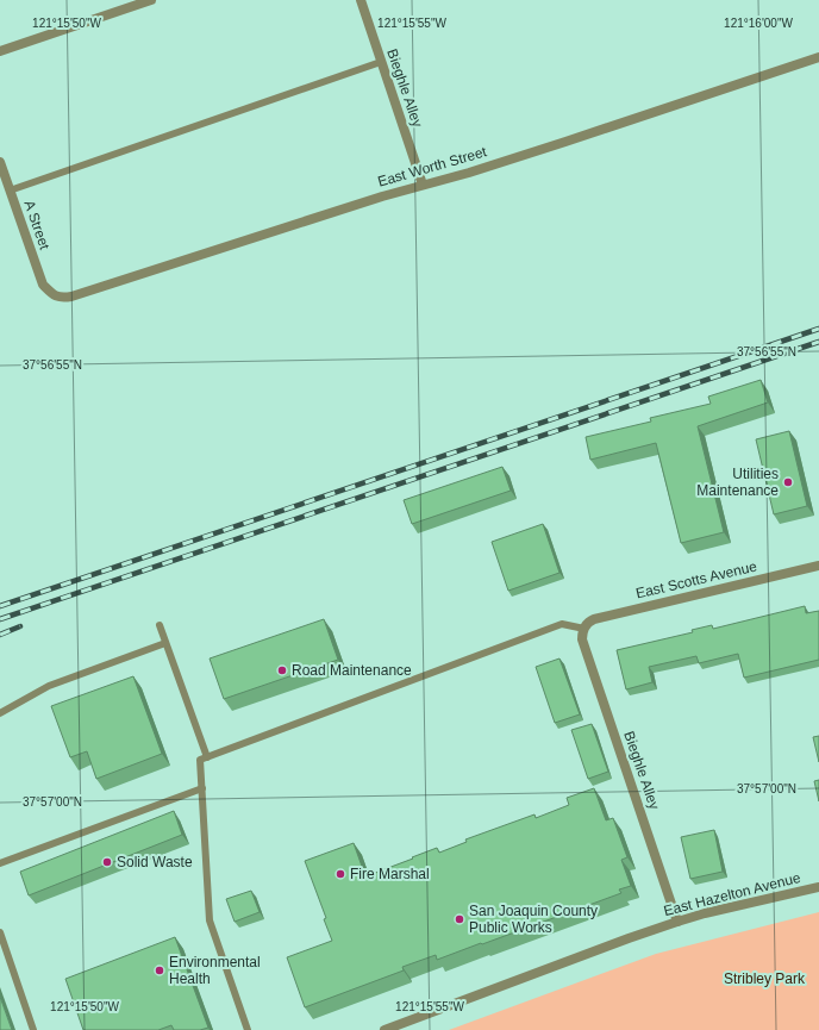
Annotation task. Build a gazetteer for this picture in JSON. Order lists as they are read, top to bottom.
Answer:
{
  "streets": {
    "street": [
      "Bieghle Alley",
      "East Worth Street",
      "A Street",
      "East Scotts Avenue",
      "East Hazelton Avenue"
    ]
  },
  "crossings": [
    ["Bieghle Alley", "East Worth Street"],
    ["Bieghle Alley", "East Scotts Avenue"],
    ["Bieghle Alley", "East Hazelton Avenue"],
    ["East Worth Street", "A Street"]
  ],
  "parks": ["Stribley Park"],
  "places": [
    "Utilities Maintenance",
    "Road Maintenance",
    "Solid Waste",
    "Fire Marshal",
    "San Joaquin County Public Works",
    "Environmental Health"
  ],
  "coordinates": [
    "121°15'50\"W",
    "121°15'55\"W",
    "121°16'00\"W",
    "37°56'55\"N",
    "37°57'00\"N"
  ]
}
